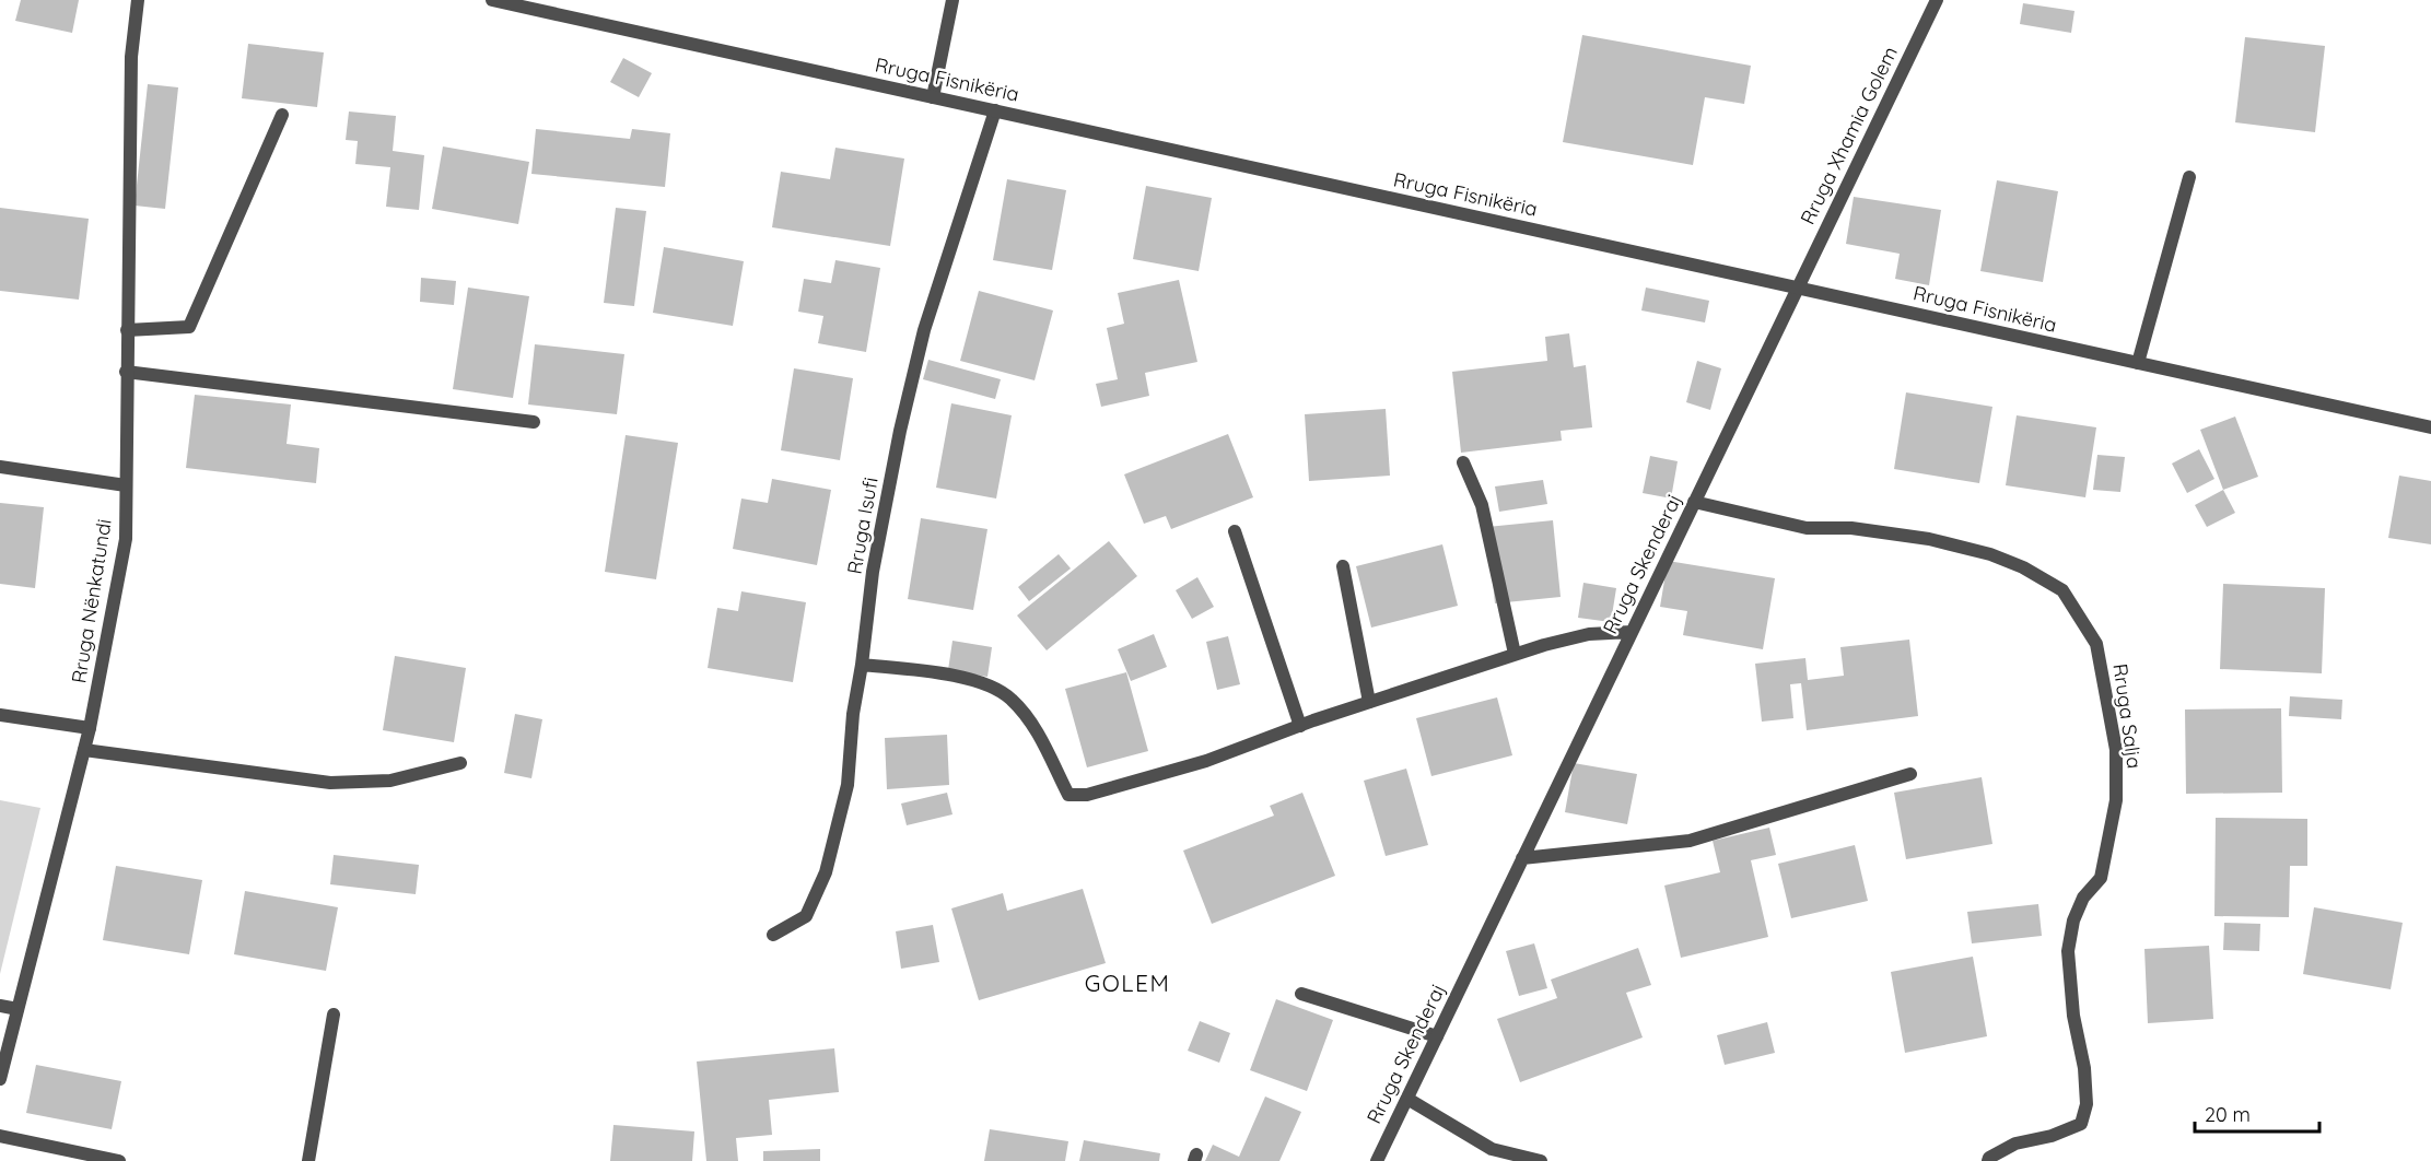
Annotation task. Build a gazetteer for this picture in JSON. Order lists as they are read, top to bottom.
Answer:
{
  "streets": {
    "street": [
      "Rruga Fisnikëria",
      "Rruga Xhamia Golem",
      "Rruga Isufi",
      "Rruga Skenderaj",
      "Rruga Nënkatundi",
      "Rruga Salja"
    ]
  },
  "crossings": [
    ["Rruga Fisnikëria", "Rruga Xhamia Golem"],
    ["Rruga Fisnikëria", "Rruga Isufi"],
    ["Rruga Fisnikëria", "Rruga Skenderaj"],
    ["Rruga Xhamia Golem", "Rruga Skenderaj"],
    ["Rruga Skenderaj", "Rruga Salja"]
  ],
  "districts": ["GOLEM"],
  "scale_bar": "20 m"
}
